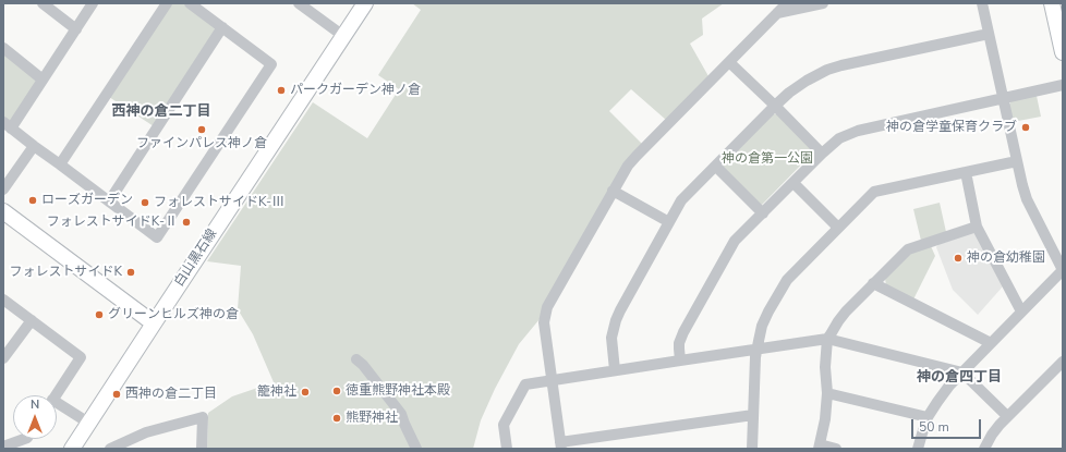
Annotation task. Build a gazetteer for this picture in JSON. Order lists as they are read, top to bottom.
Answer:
{
  "streets": {
    "street": ["白山黒石線"]
  },
  "districts": ["西神の倉二丁目", "神の倉四丁目"],
  "parks": ["神の倉第一公園"],
  "places": [
    "パークガーデン神ノ倉",
    "神の倉学童保育クラブ",
    "ファインパレス神ノ倉",
    "ローズガーデン",
    "フォレストサイドK-Ⅲ",
    "フォレストサイドK-Ⅱ",
    "神の倉幼稚園",
    "フォレストサイドK",
    "グリーンヒルズ神の倉",
    "徳重熊野神社本殿",
    "籠神社",
    "西神の倉二丁目",
    "熊野神社"
  ],
  "scale_bar": "50 m",
  "north": "top"
}
